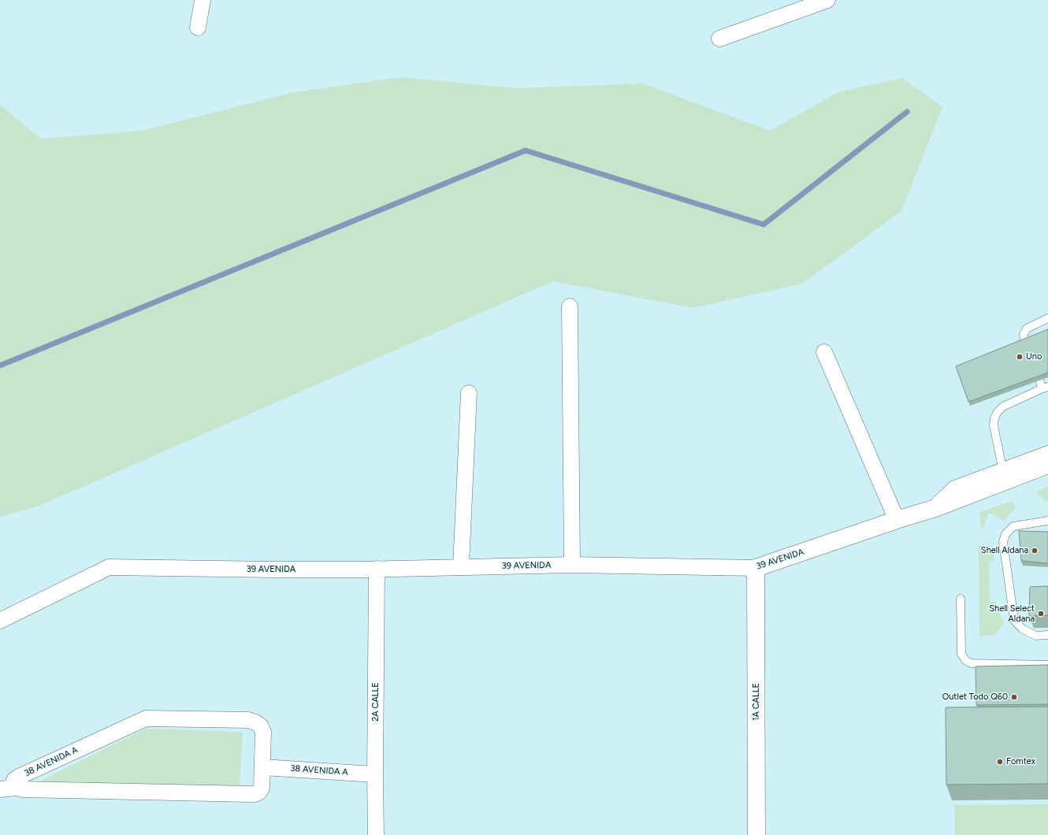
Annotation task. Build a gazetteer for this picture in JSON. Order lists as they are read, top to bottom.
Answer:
{
  "streets": {
    "main road": ["39 AVENIDA", "1A CALLE"],
    "street": ["2A CALLE", "38 AVENIDA A"]
  },
  "crossings": [
    ["39 AVENIDA", "2A CALLE"],
    ["39 AVENIDA", "1A CALLE"],
    ["2A CALLE", "38 AVENIDA A"]
  ],
  "places": [
    "Uno",
    "Shell Aldana",
    "Shell Select Aldana",
    "Outlet Todo Q60",
    "Fomtex"
  ]
}
